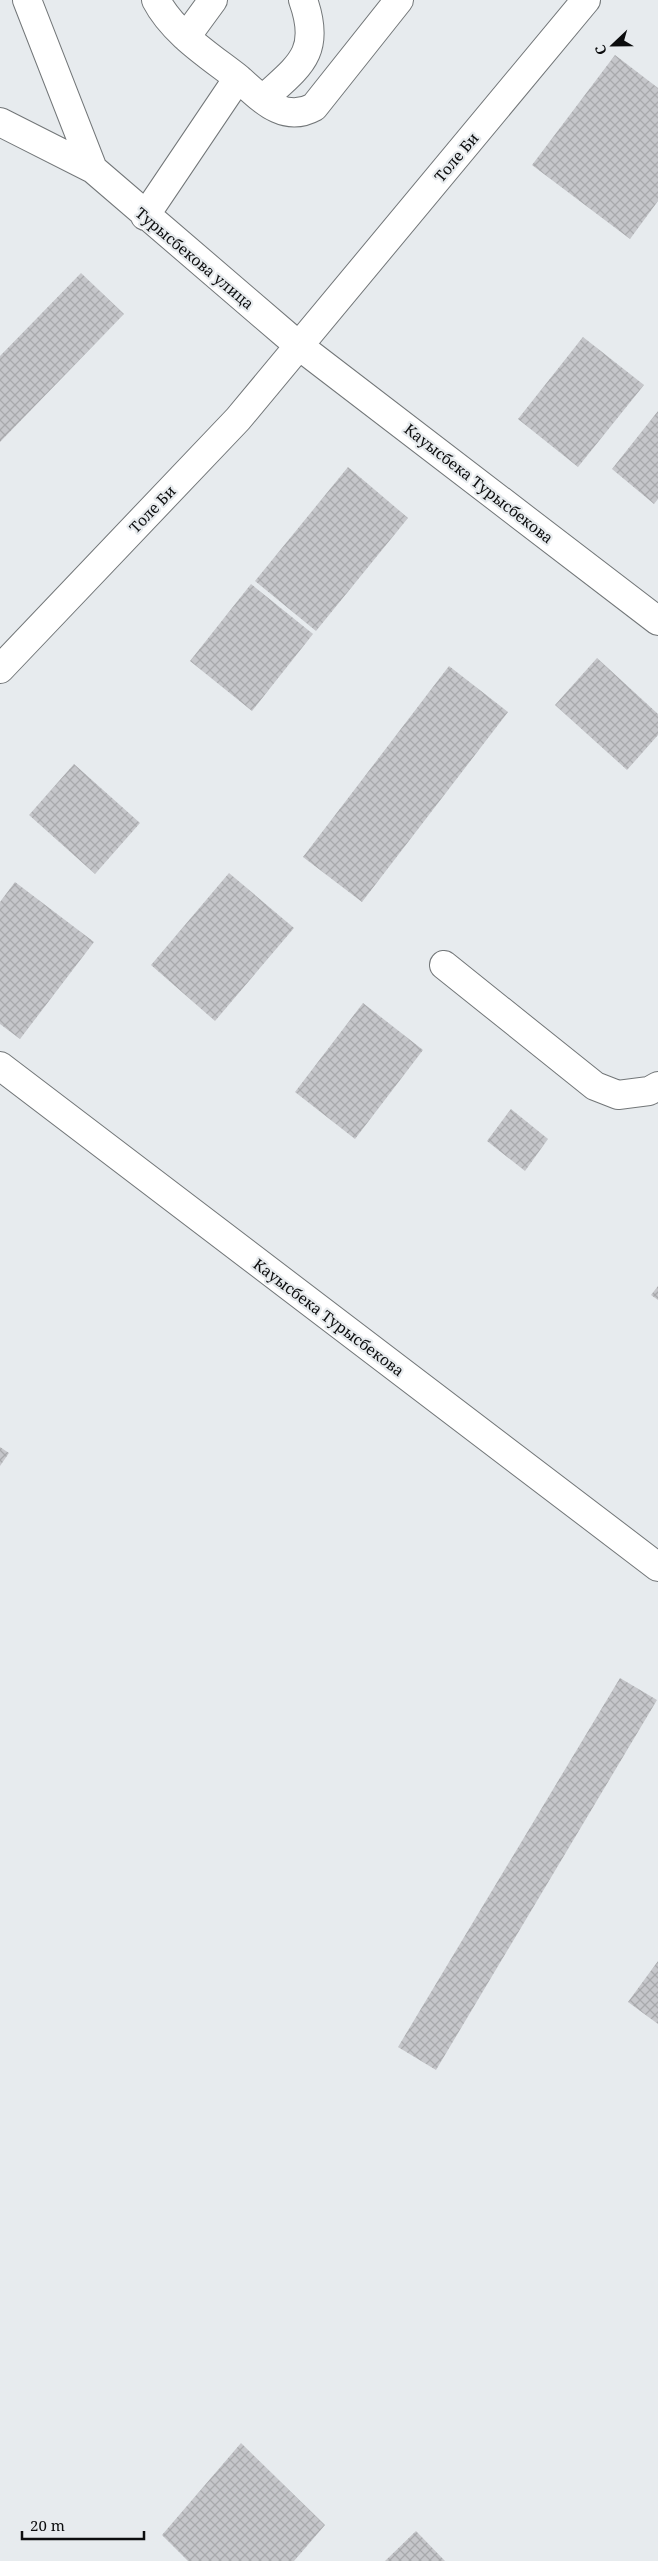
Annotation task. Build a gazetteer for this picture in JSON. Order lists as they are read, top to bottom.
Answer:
{
  "streets": {
    "street": ["Толе Би", "Турысбекова улица", "Кауысбека Турысбекова"]
  },
  "crossings": [
    ["Толе Би", "Турысбекова улица"],
    ["Толе Би", "Кауысбека Турысбекова"],
    ["Турысбекова улица", "Кауысбека Турысбекова"]
  ],
  "scale_bar": "20 m",
  "north": "left"
}
